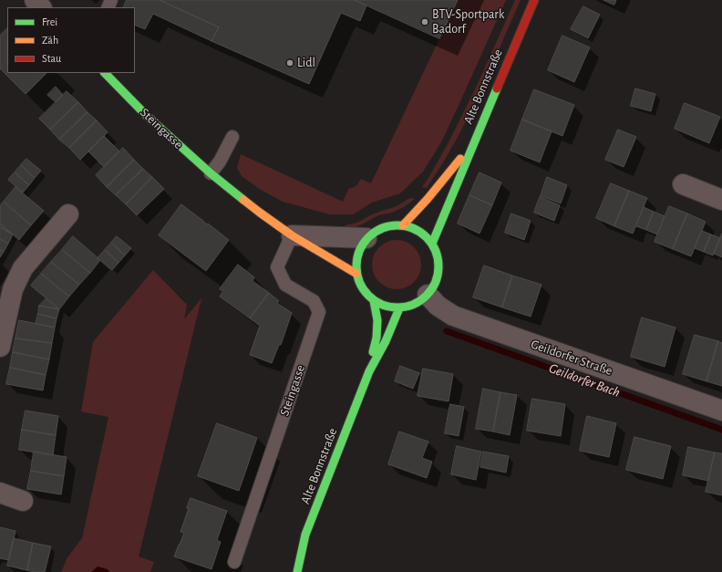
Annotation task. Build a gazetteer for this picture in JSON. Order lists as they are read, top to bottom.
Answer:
{
  "streets": {
    "main road": ["Alte Bonnstraße", "Steingasse"],
    "street": ["Geildorfer Straße"]
  },
  "crossings": [
    ["Alte Bonnstraße", "Steingasse"],
    ["Alte Bonnstraße", "Geildorfer Straße"],
    ["Steingasse", "Geildorfer Straße"]
  ],
  "water": ["Geildorfer Bach"],
  "places": ["BTV-Sportpark Badorf", "Lidl"],
  "legend": ["Frei", "Zäh", "Stau"]
}
